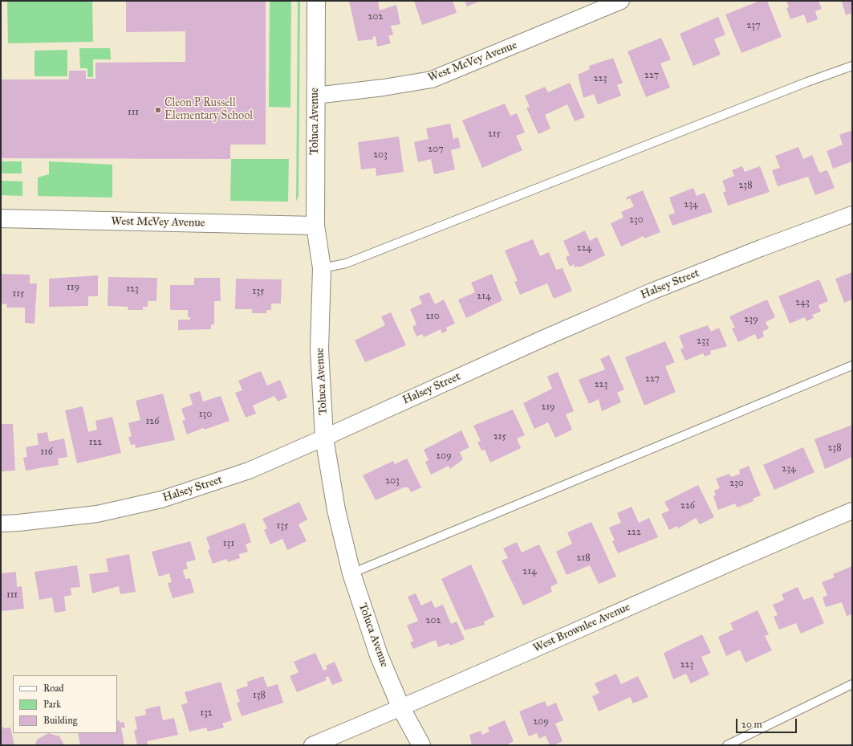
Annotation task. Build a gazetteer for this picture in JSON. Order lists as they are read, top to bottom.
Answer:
{
  "streets": {
    "street": [
      "West McVey Avenue",
      "Toluca Avenue",
      "Halsey Street",
      "West Brownlee Avenue"
    ]
  },
  "crossings": [
    ["West McVey Avenue", "Toluca Avenue"],
    ["Toluca Avenue", "Halsey Street"],
    ["Toluca Avenue", "West Brownlee Avenue"]
  ],
  "places": ["Cleon P Russell Elementary School"],
  "house_numbers": [
    "202",
    "237",
    "227",
    "223",
    "111",
    "215",
    "207",
    "203",
    "238",
    "234",
    "230",
    "224",
    "119",
    "123",
    "135",
    "115",
    "214",
    "243",
    "210",
    "239",
    "233",
    "227",
    "223",
    "219",
    "130",
    "126",
    "215",
    "122",
    "238",
    "116",
    "209",
    "234",
    "203",
    "230",
    "226",
    "135",
    "222",
    "131",
    "218",
    "214",
    "111",
    "202",
    "223",
    "138",
    "132",
    "209"
  ],
  "legend": ["Road", "Park", "Building"],
  "scale_bar": "20 m"
}
